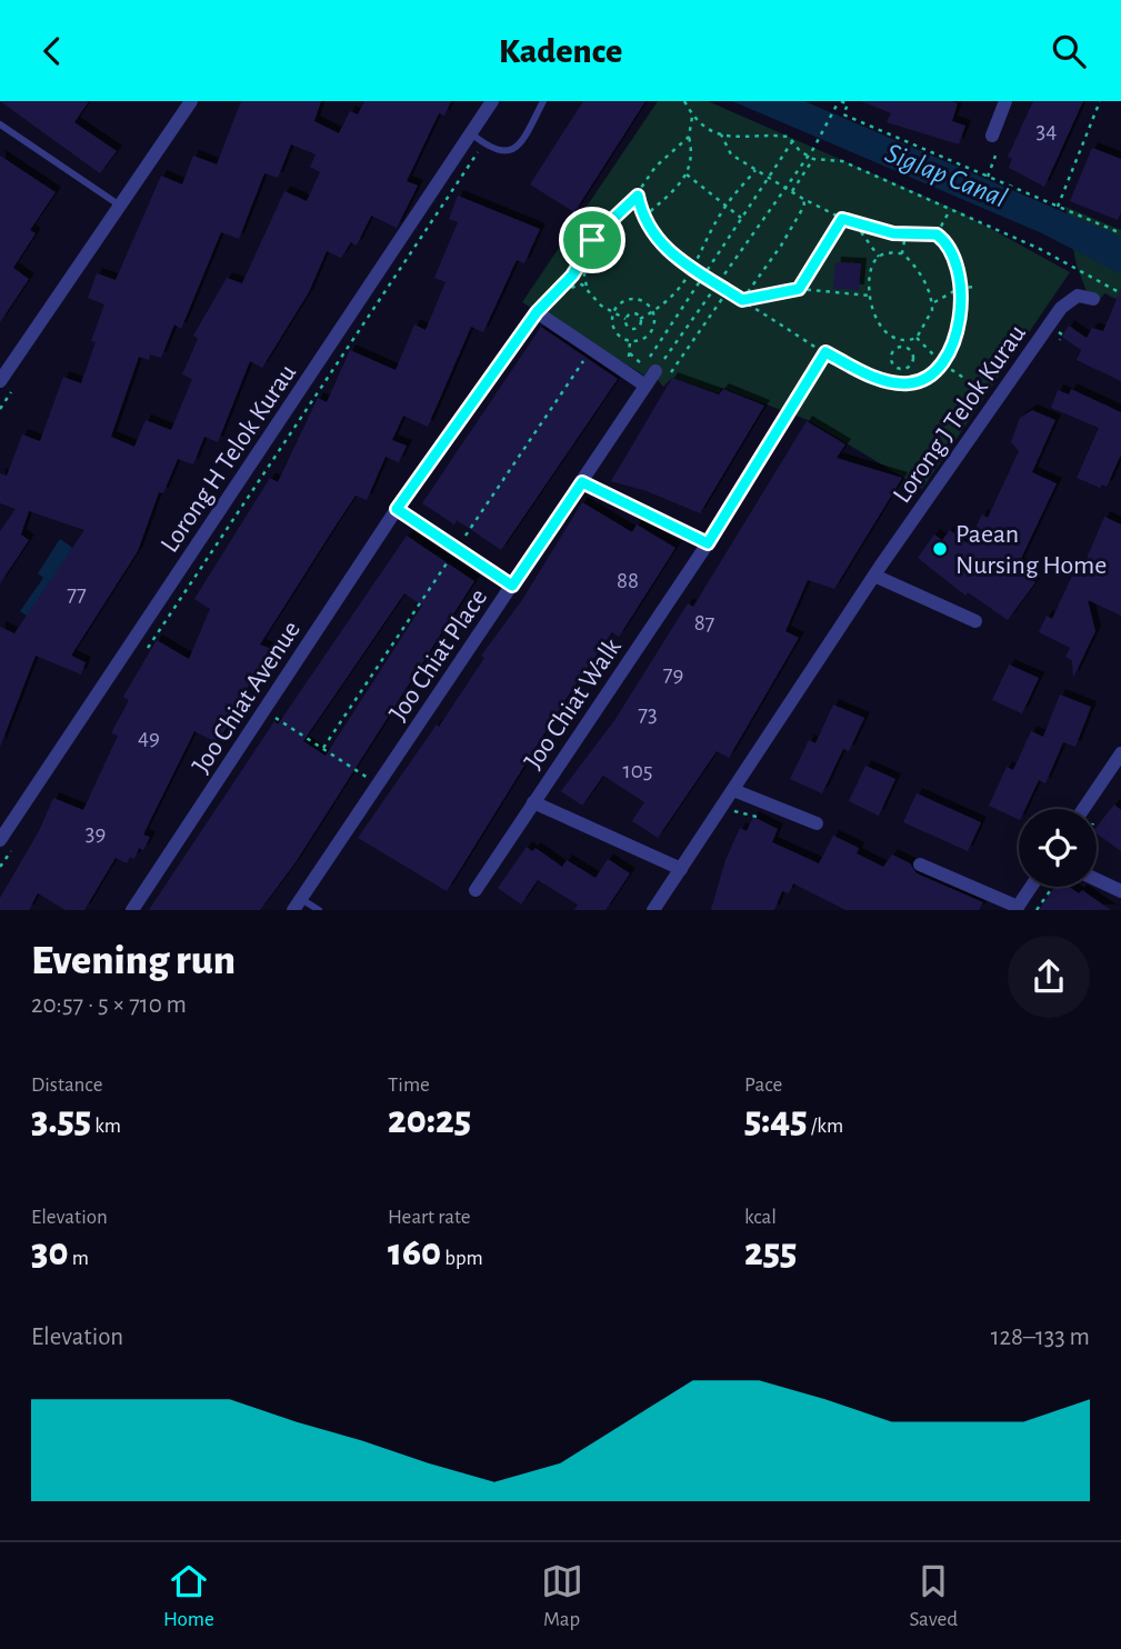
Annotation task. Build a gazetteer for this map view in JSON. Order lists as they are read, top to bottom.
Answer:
{
  "streets": {
    "street": [
      "Lorong J Telok Kurau",
      "Lorong H Telok Kurau",
      "Joo Chiat Place",
      "Joo Chiat Avenue",
      "Joo Chiat Walk"
    ]
  },
  "water": ["Siglap Canal"],
  "places": ["Paean Nursing Home"],
  "house_numbers": [
    "34",
    "88",
    "77",
    "87",
    "79",
    "73",
    "49",
    "105",
    "39"
  ],
  "page": {
    "header": "Kadence",
    "heading": ["Evening run", "20:57 · 5 × 710 m"],
    "stats": [
      ["Distance", "3.55 km"],
      ["Time", "20:25"],
      ["Pace", "5:45 /km"],
      ["Elevation", "30 m"],
      ["Heart rate", "160 bpm"],
      ["kcal", "255"]
    ],
    "chart": ["Elevation", "128–133 m"],
    "tabs": ["Home", "Map", "Saved"]
  }
}
